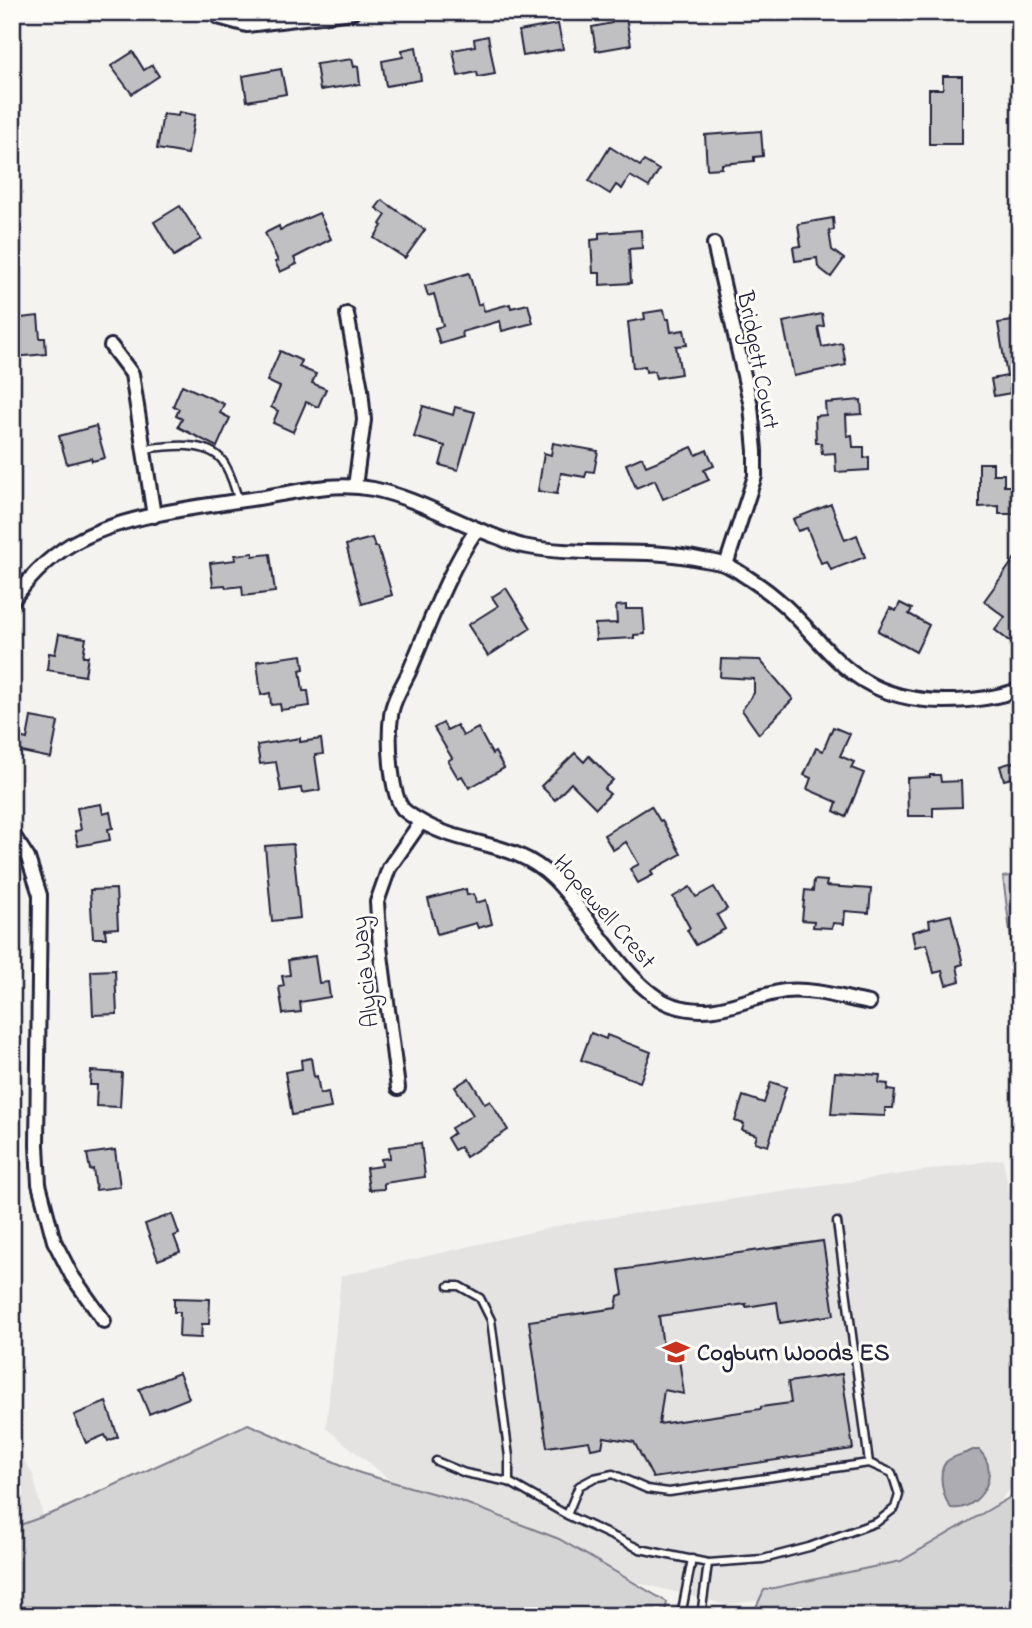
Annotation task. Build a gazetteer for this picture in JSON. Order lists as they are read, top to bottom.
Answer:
{
  "streets": {
    "street": ["Bridgett Court", "Hopewell Crest", "Alycia Way"]
  },
  "crossings": [
    ["Hopewell Crest", "Alycia Way"]
  ],
  "places": {
    "school or university": ["Cogburn Woods ES"]
  }
}
